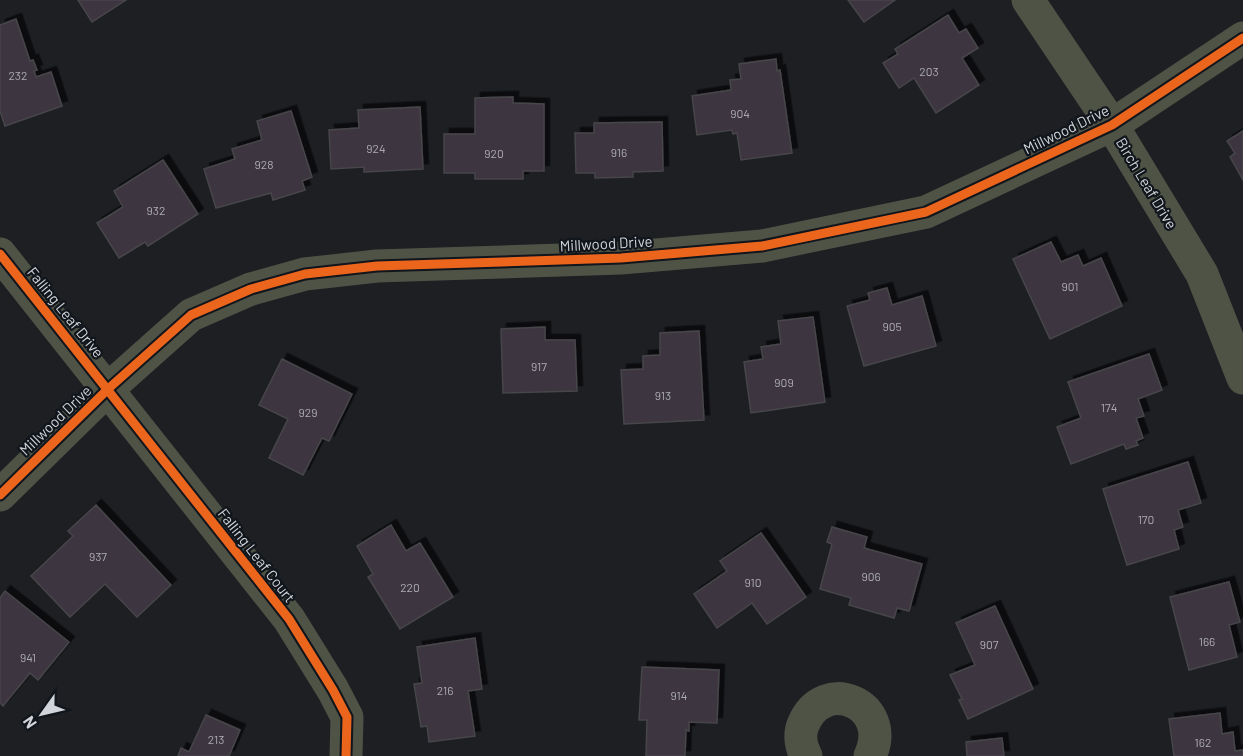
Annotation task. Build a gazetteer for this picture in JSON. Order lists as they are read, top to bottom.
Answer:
{
  "streets": {
    "street": [
      "Millwood Drive",
      "Birch Leaf Drive",
      "Falling Leaf Drive",
      "Falling Leaf Court"
    ]
  },
  "crossings": [
    ["Millwood Drive", "Birch Leaf Drive"],
    ["Millwood Drive", "Falling Leaf Drive"],
    ["Millwood Drive", "Falling Leaf Court"],
    ["Falling Leaf Drive", "Falling Leaf Court"]
  ],
  "house_numbers": [
    "203",
    "232",
    "904",
    "924",
    "916",
    "920",
    "928",
    "932",
    "901",
    "905",
    "917",
    "909",
    "913",
    "174",
    "929",
    "170",
    "937",
    "906",
    "910",
    "220",
    "166",
    "907",
    "941",
    "216",
    "914",
    "213",
    "162"
  ],
  "north": "bottom left"
}
